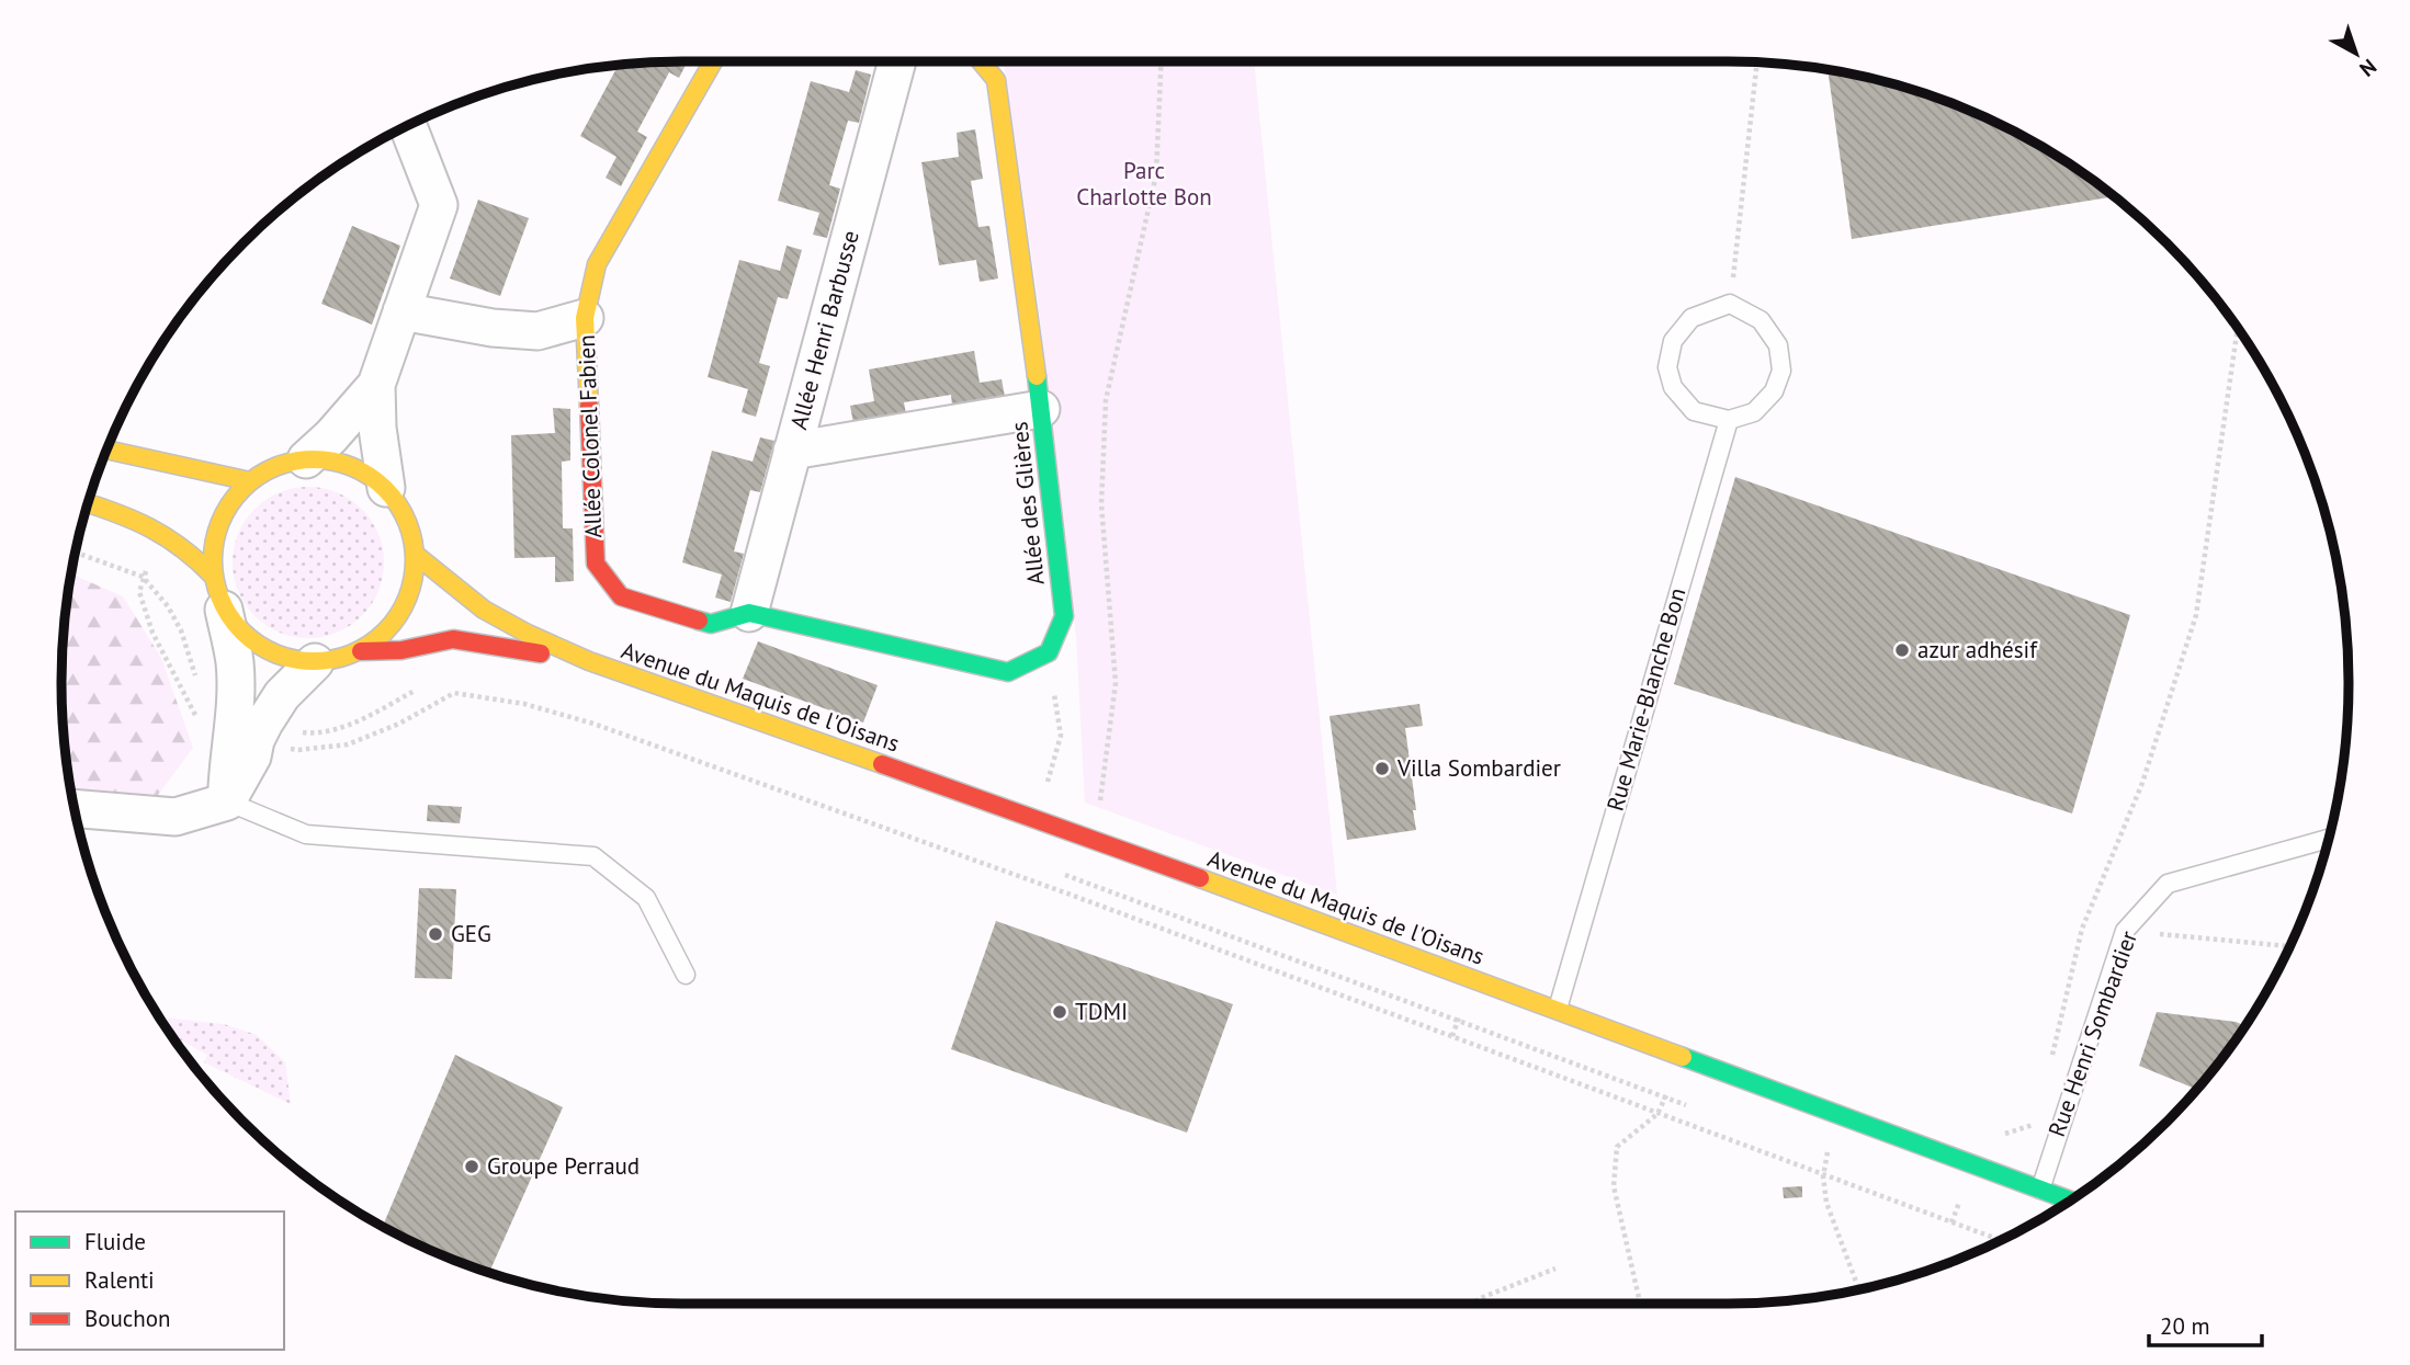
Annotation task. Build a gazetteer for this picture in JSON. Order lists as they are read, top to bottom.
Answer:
{
  "streets": {
    "street": [
      "Allée Henri Barbusse",
      "Allée Colonel Fabien",
      "Allée des Glières",
      "Avenue du Maquis de l'Oisans"
    ],
    "lane": ["Rue Marie-Blanche Bon", "Rue Henri Sombardier"]
  },
  "crossings": [
    ["Allée Henri Barbusse", "Allée Colonel Fabien"],
    ["Avenue du Maquis de l'Oisans", "Rue Marie-Blanche Bon"],
    ["Avenue du Maquis de l'Oisans", "Rue Henri Sombardier"]
  ],
  "parks": ["Parc Charlotte Bon"],
  "places": [
    "azur adhésif",
    "Villa Sombardier",
    "GEG",
    "TDMI",
    "Groupe Perraud"
  ],
  "legend": ["Fluide", "Ralenti", "Bouchon"],
  "scale_bar": "20 m",
  "north": "bottom right"
}
